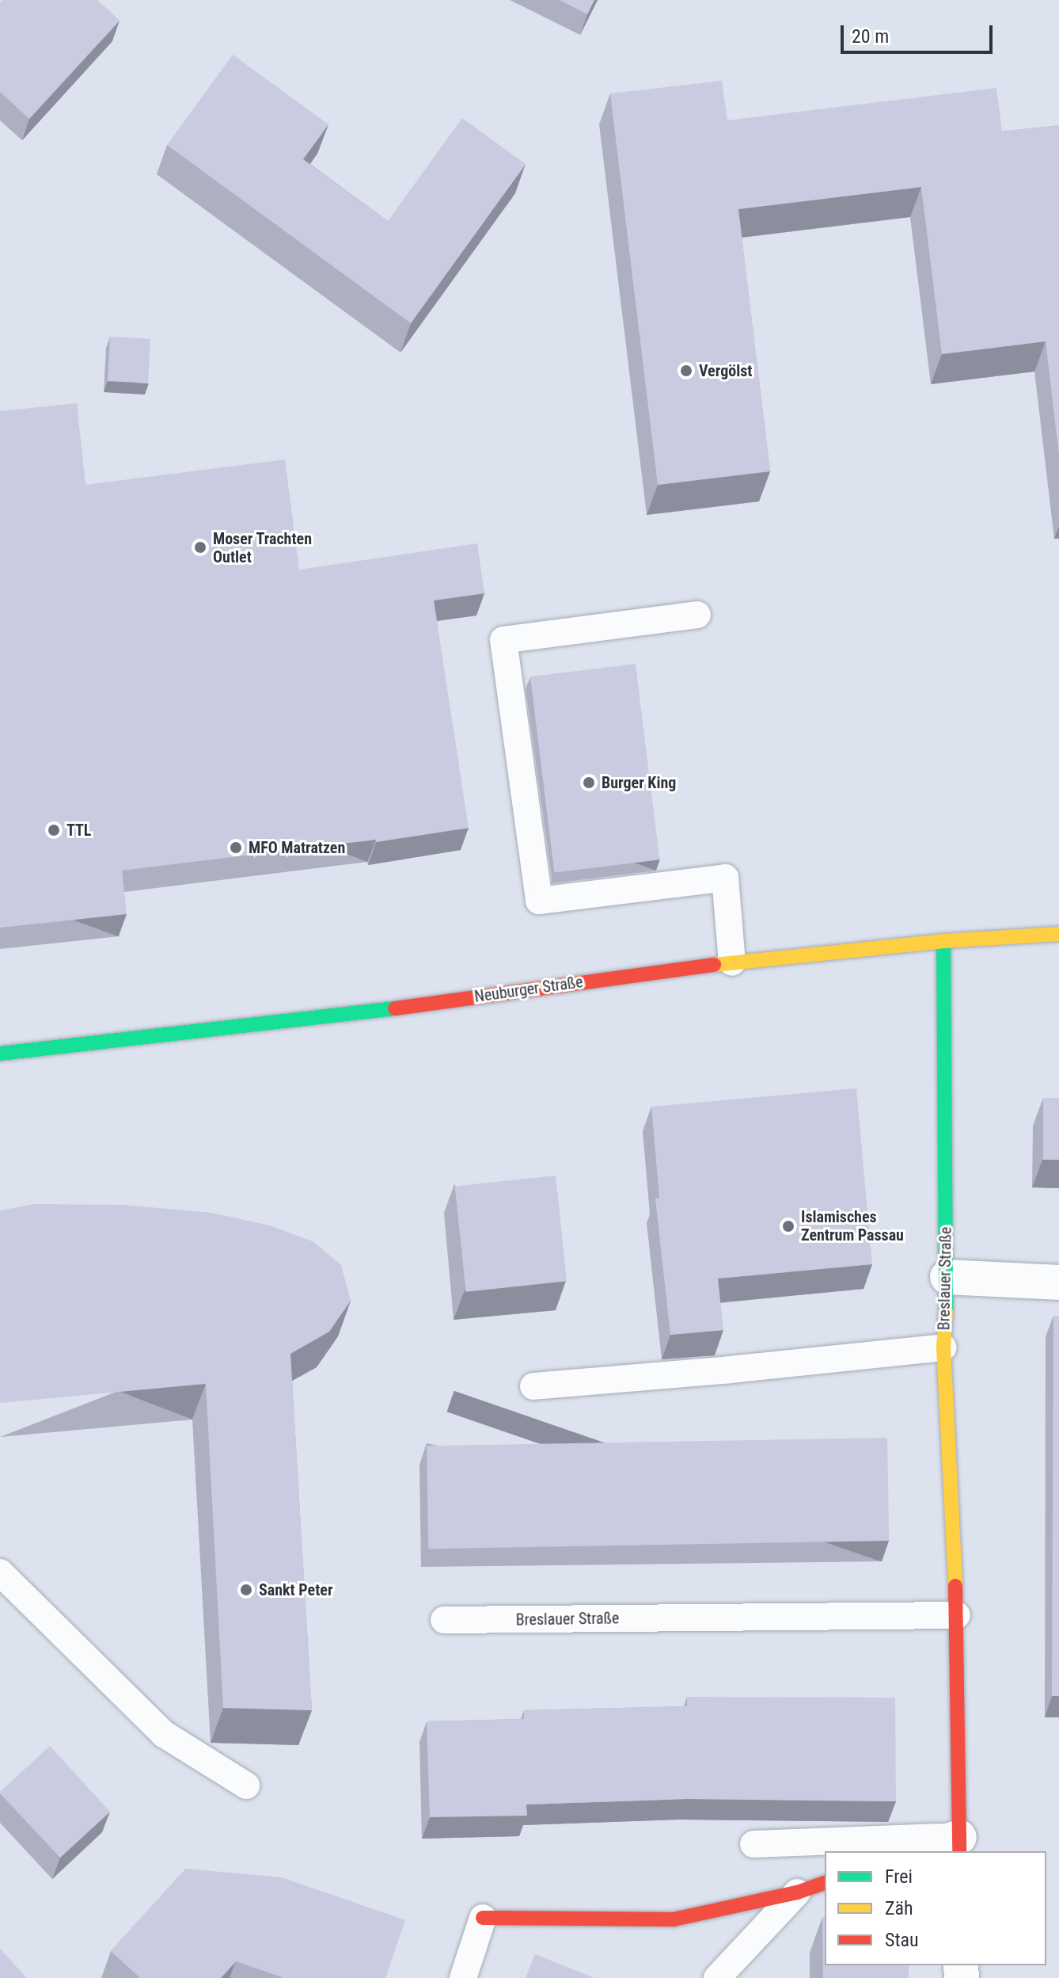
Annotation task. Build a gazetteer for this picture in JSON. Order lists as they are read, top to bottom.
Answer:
{
  "streets": {
    "street": ["Neuburger Straße", "Breslauer Straße"]
  },
  "crossings": [
    ["Neuburger Straße", "Breslauer Straße"]
  ],
  "places": [
    "Vergölst",
    "Moser Trachten Outlet",
    "Burger King",
    "TTL",
    "MFO Matratzen",
    "Islamisches Zentrum Passau",
    "Sankt Peter"
  ],
  "legend": ["Frei", "Zäh", "Stau"],
  "scale_bar": "20 m"
}
